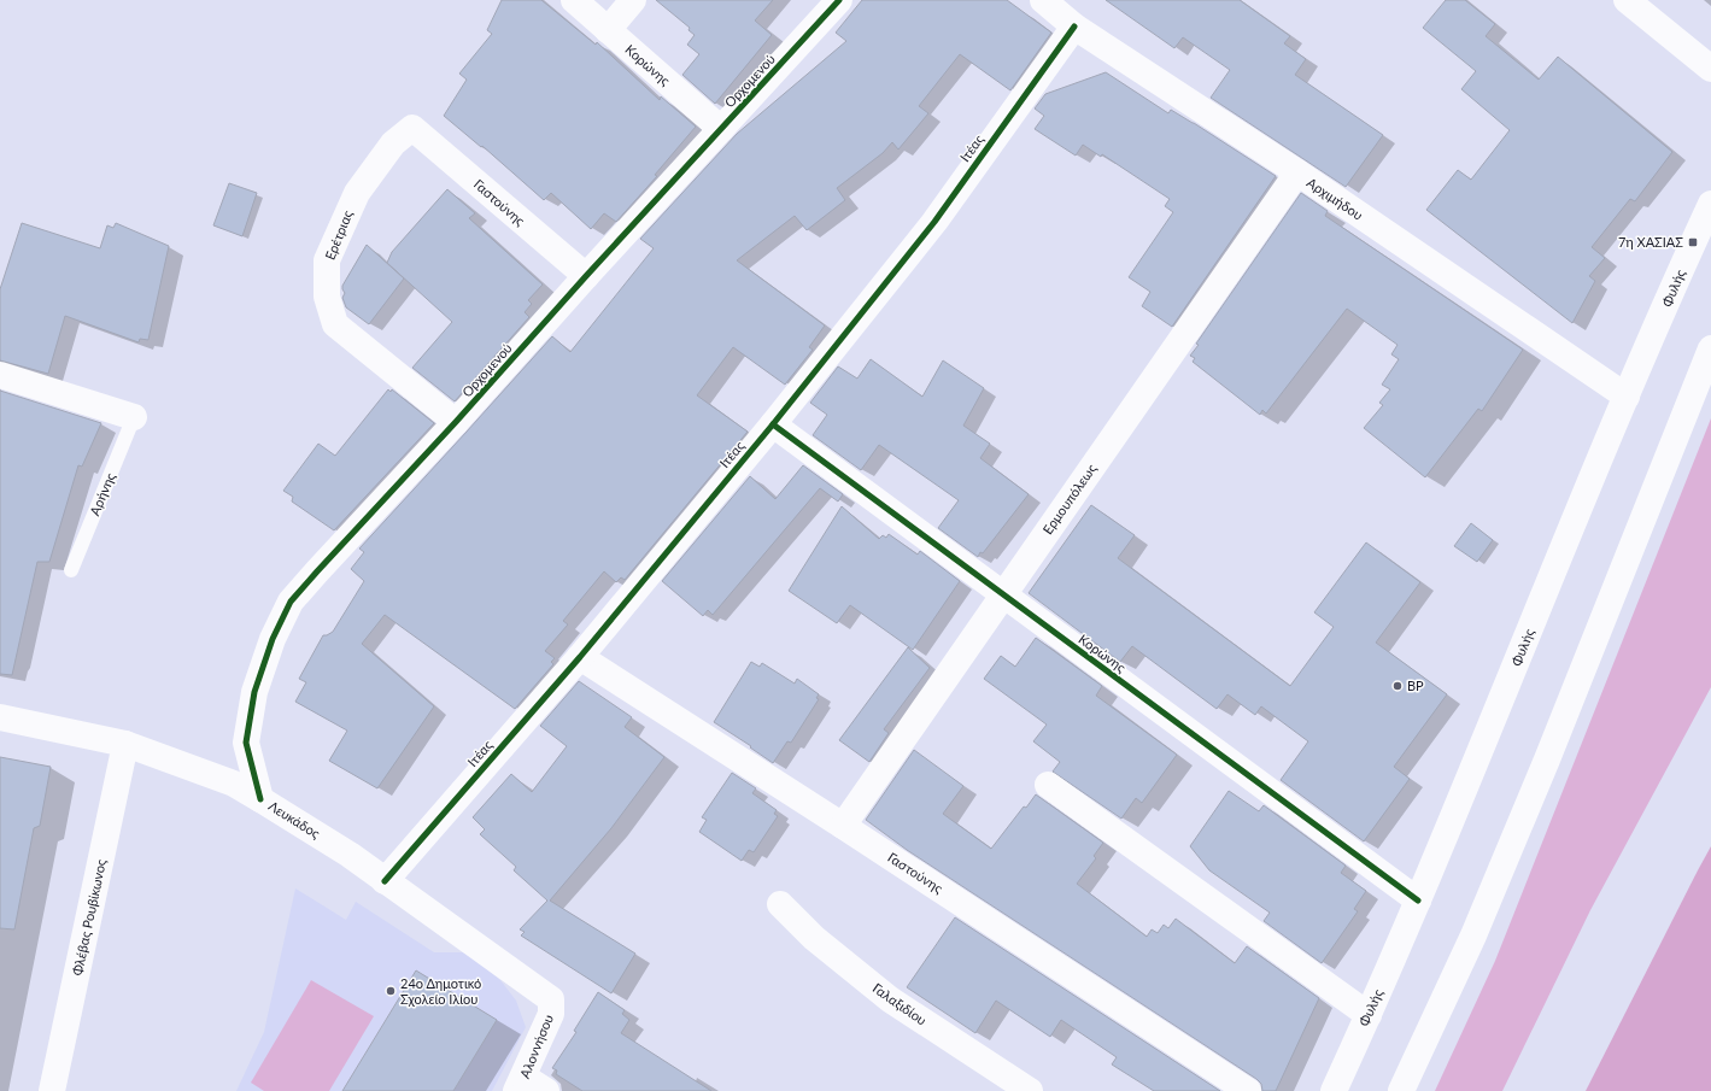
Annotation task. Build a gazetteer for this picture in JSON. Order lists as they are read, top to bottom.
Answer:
{
  "streets": {
    "street": [
      "Κορώνης",
      "Ορχομενού",
      "Ιτέας",
      "Αρχιμήδου",
      "Γαστούνης",
      "Ερέτριας",
      "Φυλής",
      "Ερμουπόλεως",
      "Λευκάδος",
      "Φλέβας Ρουβίκωνος",
      "Γαλαξιδίου",
      "Αλοννήσου"
    ],
    "lane": ["Αρήνης"]
  },
  "crossings": [
    ["Κορώνης", "Ορχομενού"],
    ["Κορώνης", "Ιτέας"],
    ["Κορώνης", "Φυλής"],
    ["Κορώνης", "Ερμουπόλεως"],
    ["Ορχομενού", "Γαστούνης"],
    ["Ορχομενού", "Ερέτριας"],
    ["Ορχομενού", "Λευκάδος"],
    ["Ιτέας", "Αρχιμήδου"],
    ["Ιτέας", "Γαστούνης"],
    ["Ιτέας", "Λευκάδος"],
    ["Αρχιμήδου", "Φυλής"],
    ["Αρχιμήδου", "Ερμουπόλεως"],
    ["Γαστούνης", "Ερέτριας"],
    ["Γαστούνης", "Ερμουπόλεως"],
    ["Λευκάδος", "Φλέβας Ρουβίκωνος"],
    ["Λευκάδος", "Αλοννήσου"]
  ],
  "places": {
    "transit": ["7η ΧΑΣΙΑΣ"],
    "other": ["BP", "24ο Δημοτικό Σχολείο Ιλίου"]
  }
}
